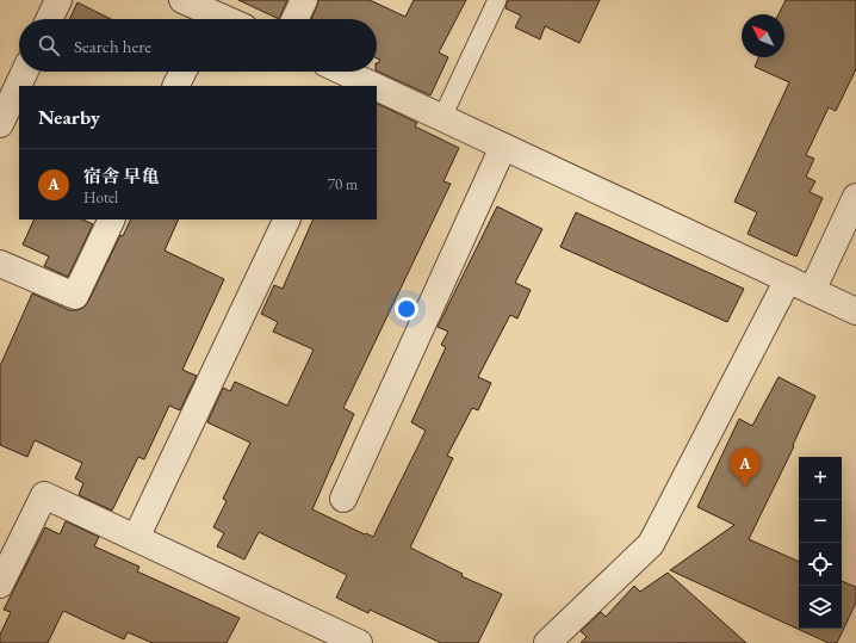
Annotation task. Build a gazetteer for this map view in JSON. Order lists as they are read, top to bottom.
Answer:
{
  "north": "top left",
  "page": {
    "search": "Search here",
    "heading": "Nearby",
    "list": [
      {
        "mark": "A",
        "name": "宿舎 早亀",
        "note": "Hotel",
        "value": "70 m"
      }
    ],
    "pins": "A",
    "map_buttons": ["+", "−"]
  }
}
